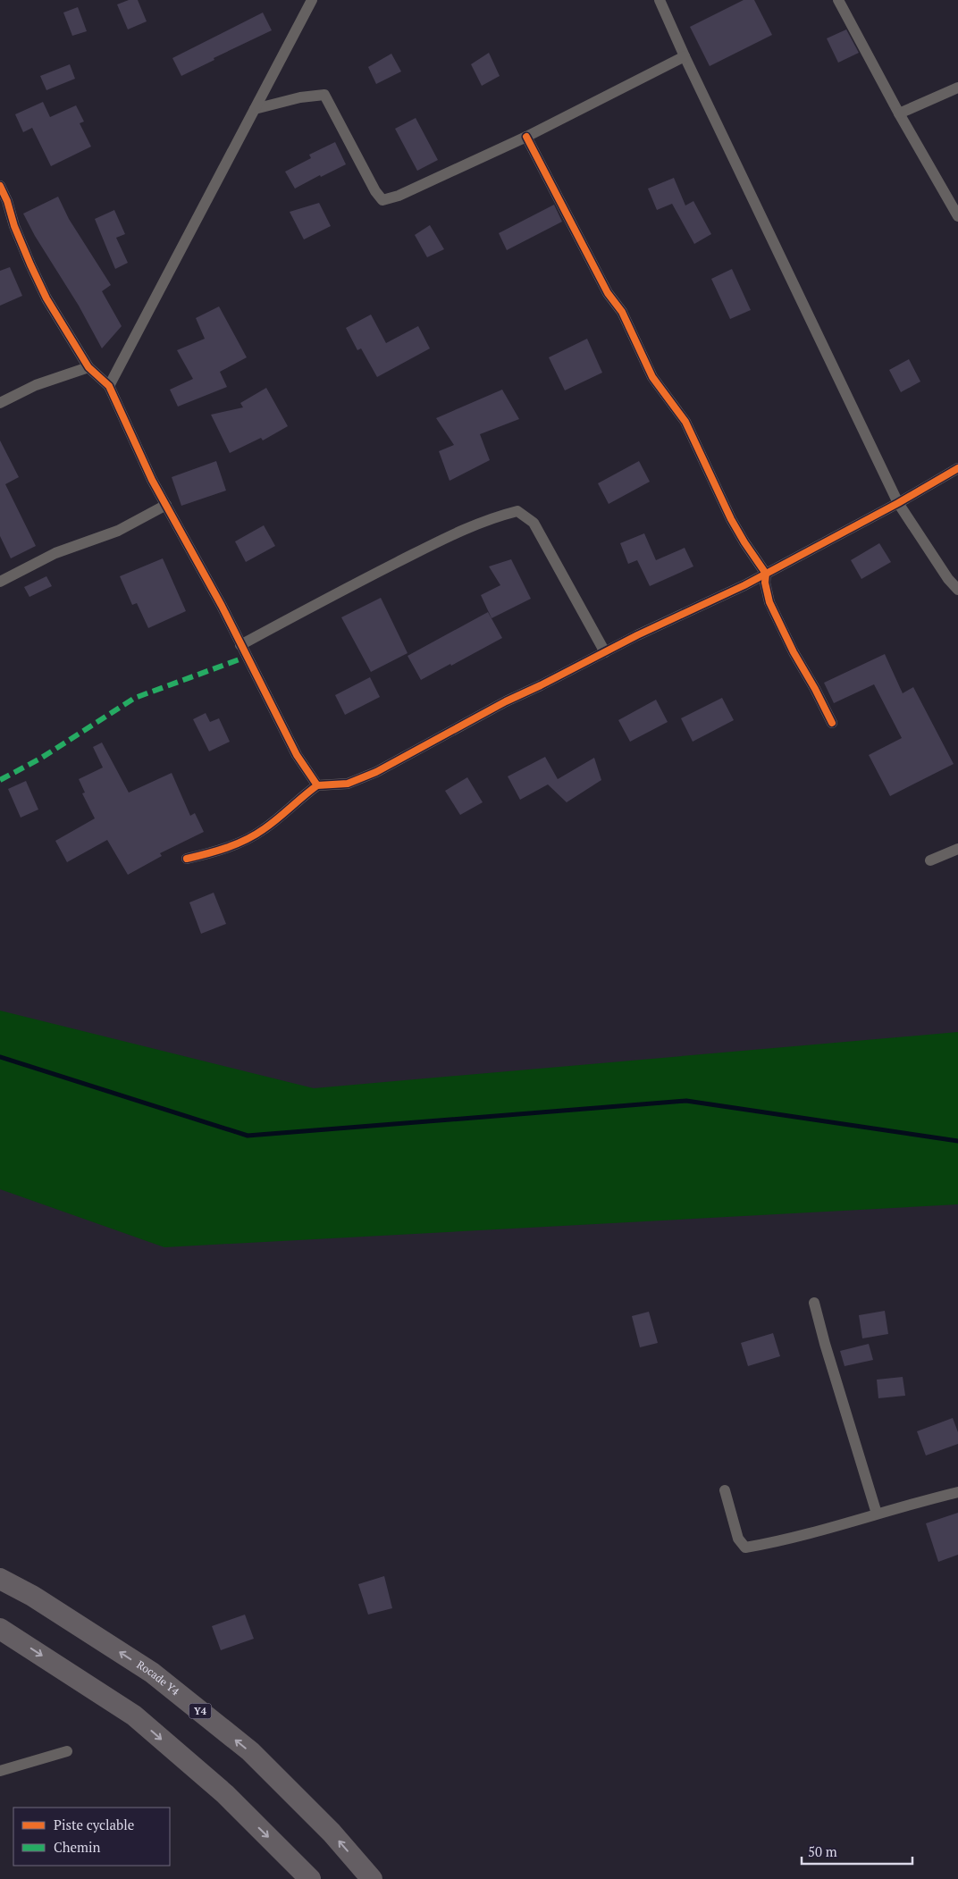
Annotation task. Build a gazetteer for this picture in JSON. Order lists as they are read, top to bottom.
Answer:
{
  "streets": {
    "highway": ["Rocade Y4", "Y4"]
  },
  "legend": ["Piste cyclable", "Chemin"],
  "scale_bar": "50 m"
}
